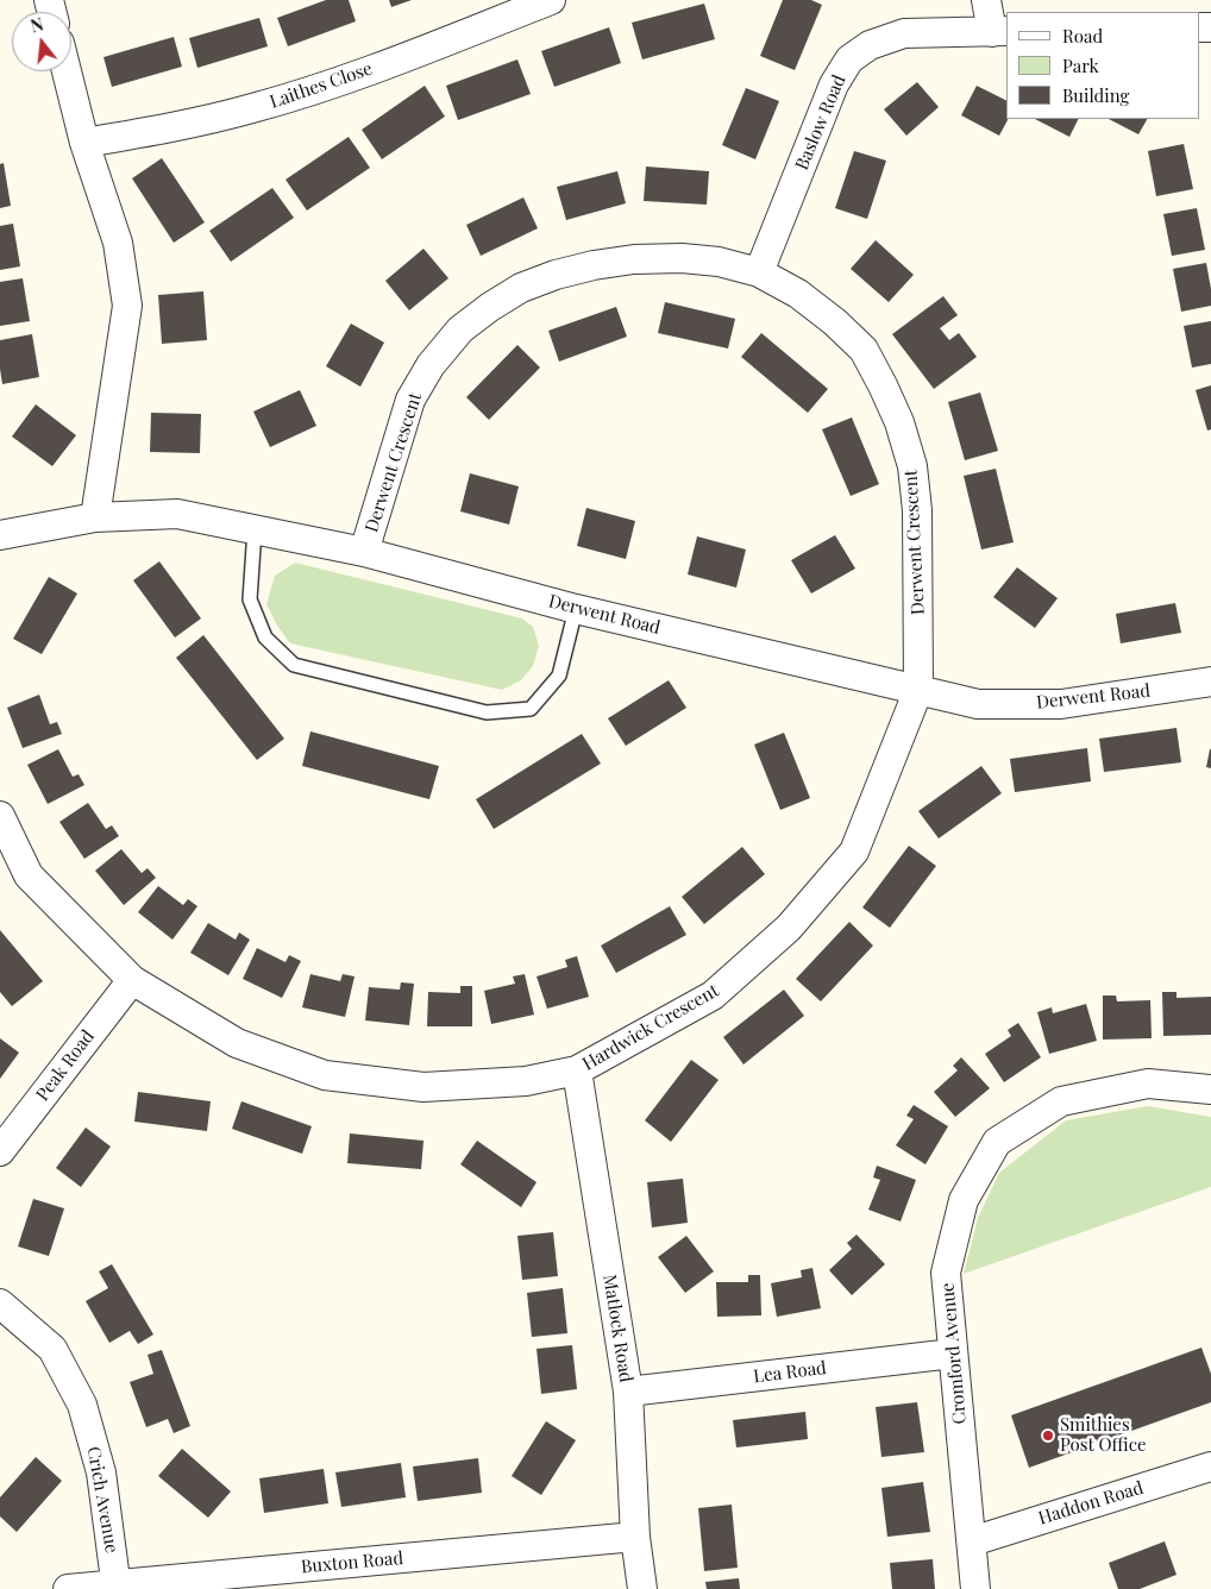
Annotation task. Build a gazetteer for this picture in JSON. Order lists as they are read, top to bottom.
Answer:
{
  "streets": {
    "street": [
      "Laithes Close",
      "Baslow Road",
      "Derwent Crescent",
      "Derwent Road",
      "Hardwick Crescent",
      "Peak Road",
      "Matlock Road",
      "Cromford Avenue",
      "Lea Road",
      "Crich Avenue",
      "Haddon Road",
      "Buxton Road"
    ]
  },
  "crossings": [
    ["Baslow Road", "Derwent Crescent"],
    ["Derwent Crescent", "Derwent Road"],
    ["Derwent Crescent", "Hardwick Crescent"],
    ["Derwent Road", "Hardwick Crescent"],
    ["Hardwick Crescent", "Peak Road"],
    ["Hardwick Crescent", "Matlock Road"],
    ["Matlock Road", "Lea Road"],
    ["Matlock Road", "Buxton Road"],
    ["Cromford Avenue", "Lea Road"],
    ["Cromford Avenue", "Haddon Road"],
    ["Crich Avenue", "Buxton Road"]
  ],
  "places": ["Smithies Post Office"],
  "legend": ["Road", "Park", "Building"],
  "north": "top"
}
